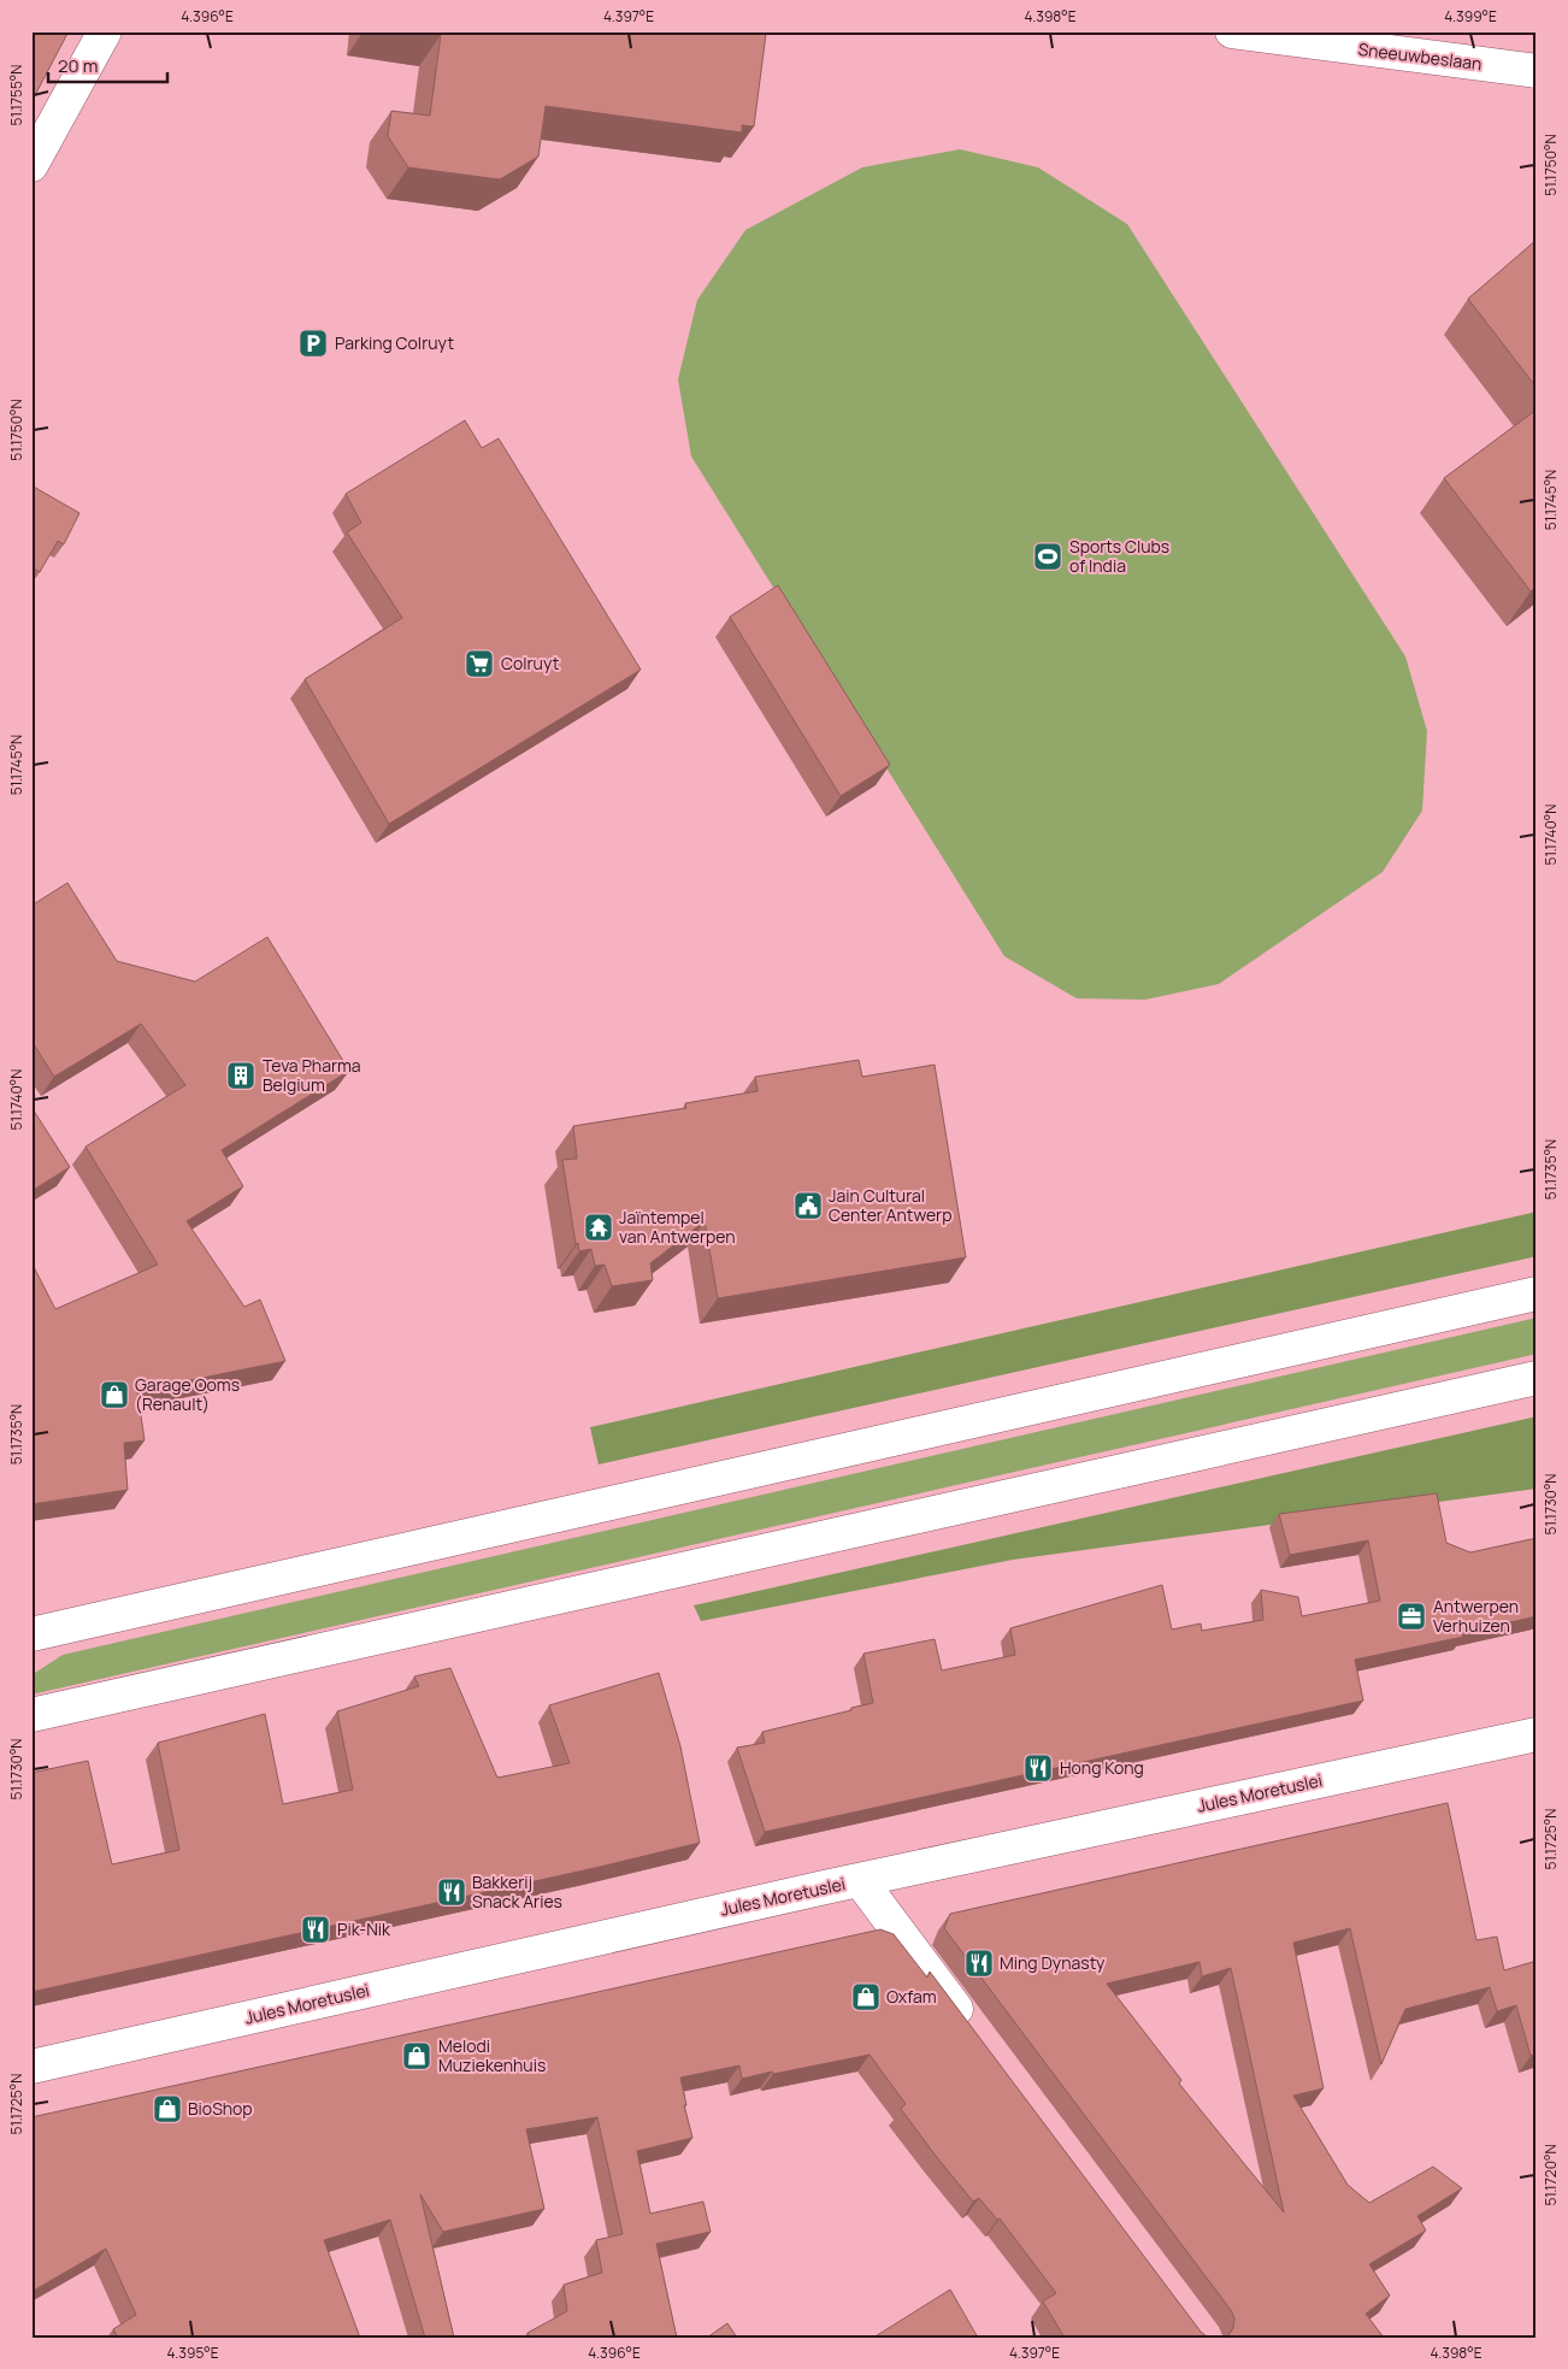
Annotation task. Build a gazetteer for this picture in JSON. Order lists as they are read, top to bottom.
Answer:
{
  "streets": {
    "main road": ["Sneeuwbeslaan", "Jules Moretuslei"]
  },
  "places": {
    "parking": ["Parking Colruyt"],
    "sports": ["Sports Clubs of India"],
    "supermarket": ["Colruyt"],
    "building": ["Teva Pharma Belgium"],
    "public building": ["Jain Cultural Center Antwerp"],
    "temple": ["Jaïntempel van Antwerpen"],
    "shop": [
      "Garage Ooms (Renault)",
      "Oxfam",
      "Melodi Muziekenhuis",
      "BioShop"
    ],
    "office": ["Antwerpen Verhuizen"],
    "restaurant": [
      "Hong Kong",
      "Bakkerij Snack Aries",
      "Pik-Nik",
      "Ming Dynasty"
    ]
  },
  "scale_bar": "20 m",
  "coordinates": [
    "4.396°E",
    "4.397°E",
    "4.398°E",
    "4.399°E",
    "51.1755°N",
    "51.1750°N",
    "51.1745°N",
    "51.1740°N",
    "51.1735°N",
    "51.1730°N",
    "51.1725°N",
    "51.1720°N",
    "4.395°E"
  ]
}
